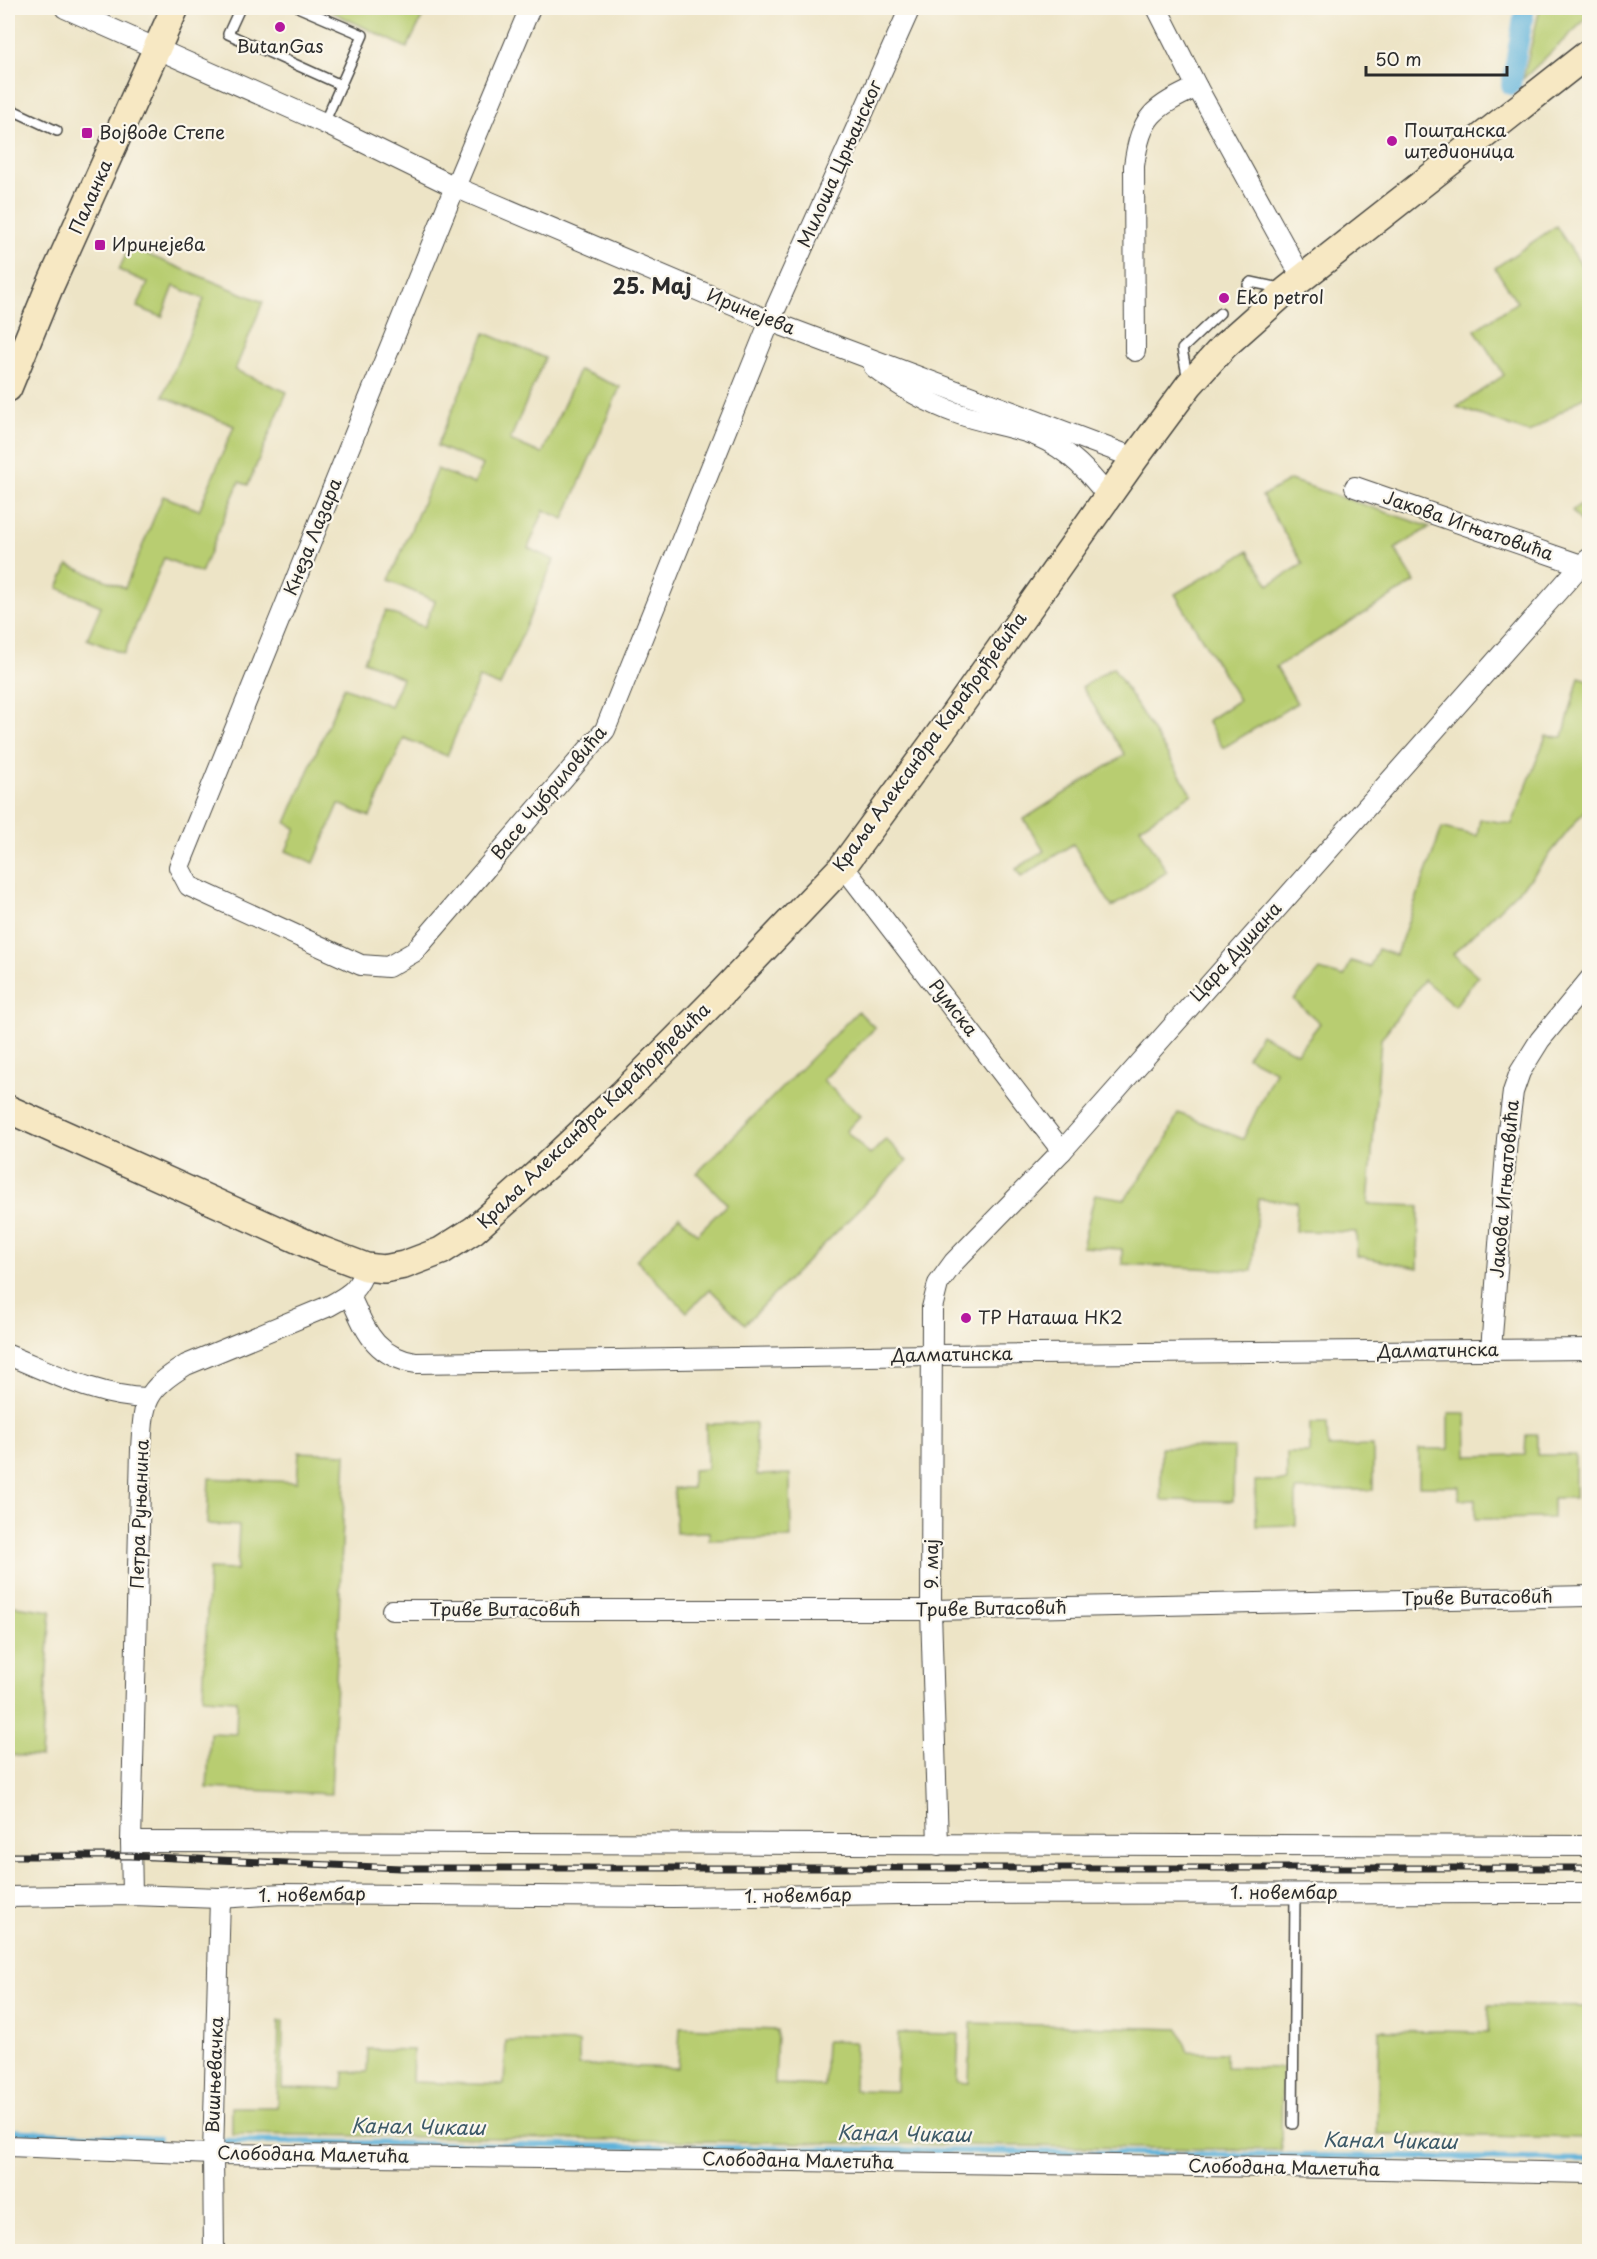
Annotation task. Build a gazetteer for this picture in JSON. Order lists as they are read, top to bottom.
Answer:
{
  "streets": {
    "street": [
      "Милоша Црњанског",
      "Паланка",
      "Иринејева",
      "Јакова Игњатовића",
      "Кнеза Лазара",
      "Краља Александра Карађорђевића",
      "Васе Чубриловића",
      "Цара Душана",
      "Румска",
      "Далматинска",
      "Петра Руњанина",
      "9. мај",
      "Триве Витасовић",
      "1. новембар",
      "Вишњевачка",
      "Слободана Малетића"
    ]
  },
  "crossings": [
    ["Милоша Црњанског", "Иринејева"],
    ["Милоша Црњанског", "Васе Чубриловића"],
    ["Паланка", "Иринејева"],
    ["Иринејева", "Кнеза Лазара"],
    ["Иринејева", "Краља Александра Карађорђевића"],
    ["Иринејева", "Васе Чубриловића"],
    ["Јакова Игњатовића", "Цара Душана"],
    ["Јакова Игњатовића", "Далматинска"],
    ["Кнеза Лазара", "Васе Чубриловића"],
    ["Краља Александра Карађорђевића", "Румска"],
    ["Цара Душана", "Румска"],
    ["Цара Душана", "Далматинска"],
    ["Цара Душана", "9. мај"],
    ["Далматинска", "9. мај"],
    ["Петра Руњанина", "1. новембар"],
    ["9. мај", "Триве Витасовић"],
    ["1. новембар", "Вишњевачка"],
    ["Вишњевачка", "Слободана Малетића"]
  ],
  "districts": ["25. Мај"],
  "water": ["Канал Чикаш"],
  "places": {
    "other": [
      "ButanGas",
      "Поштанска штедионица",
      "Eko petrol",
      "ТР Наташа НК2"
    ],
    "transit": ["Војводе Степе", "Иринејева"]
  },
  "scale_bar": "50 m"
}
